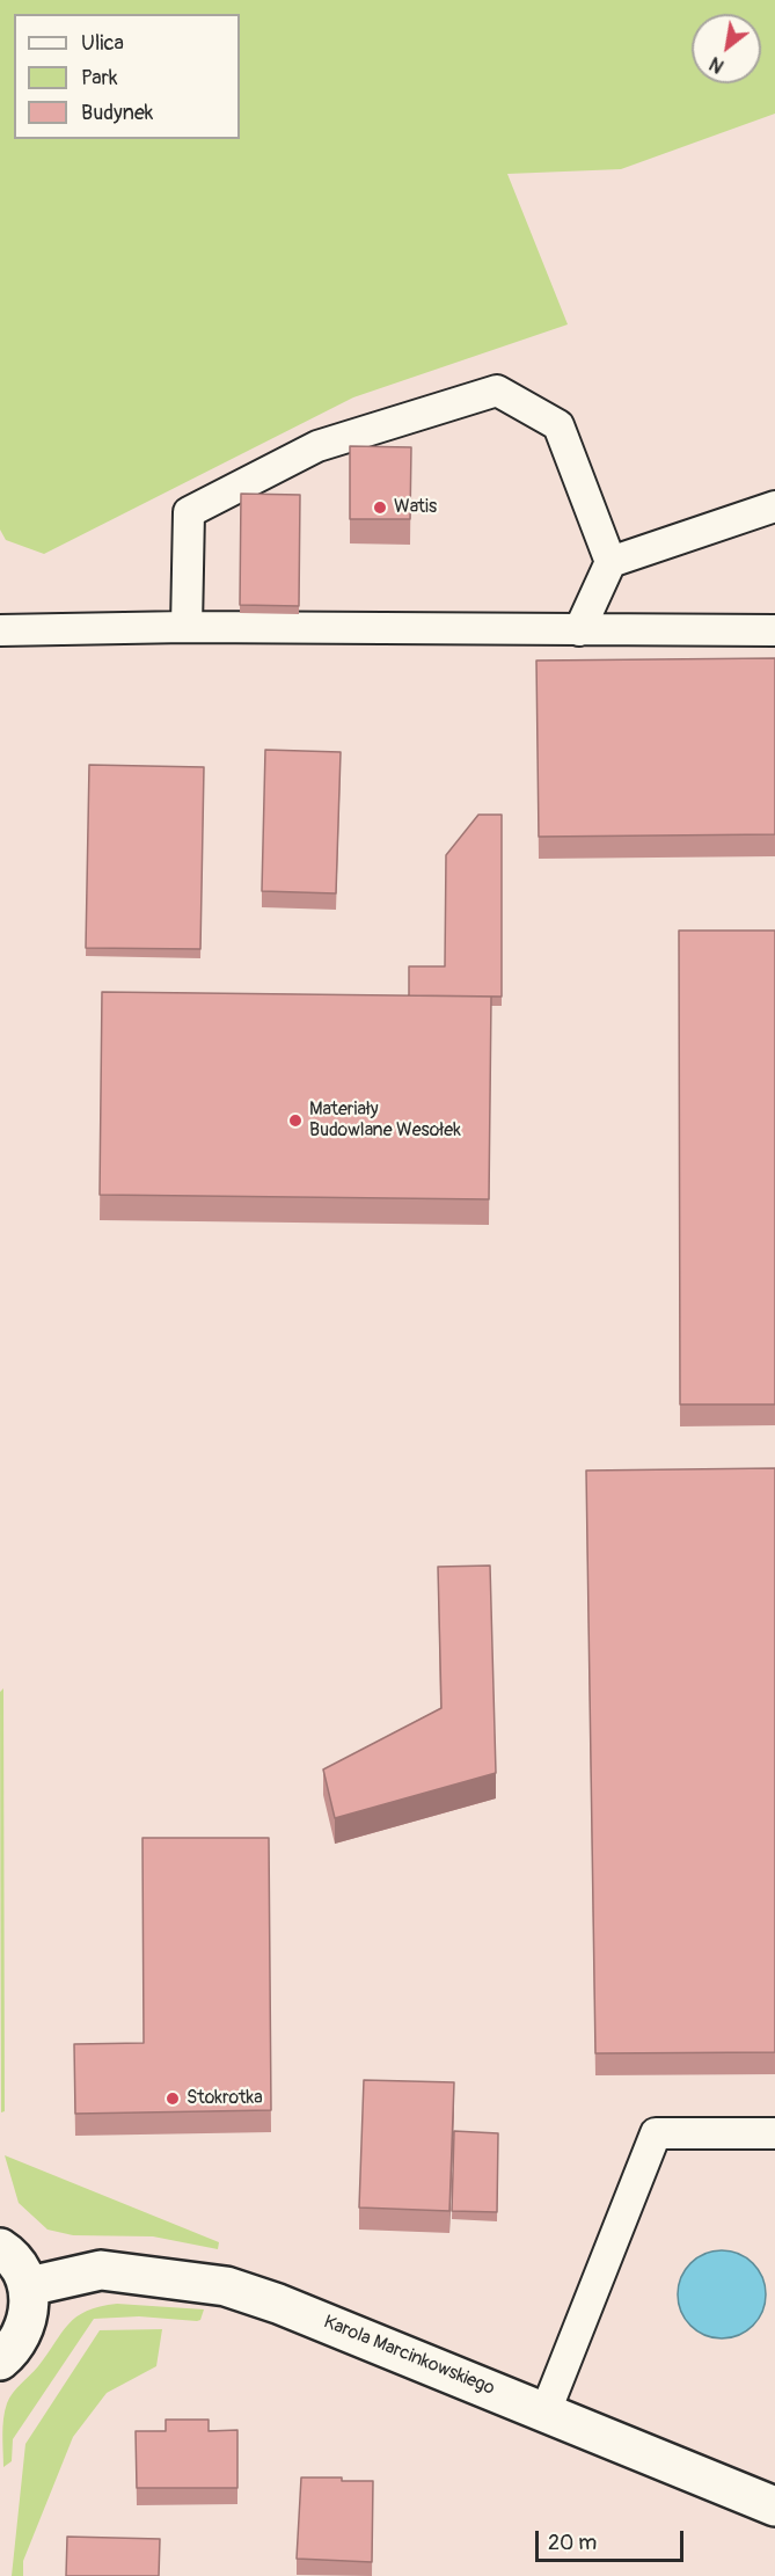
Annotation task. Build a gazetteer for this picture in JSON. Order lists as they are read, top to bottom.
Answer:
{
  "streets": {
    "street": ["Karola Marcinkowskiego"]
  },
  "places": ["Watis", "Materiały Budowlane Wesołek", "Stokrotka"],
  "legend": ["Ulica", "Park", "Budynek"],
  "scale_bar": "20 m",
  "north": "bottom left"
}
